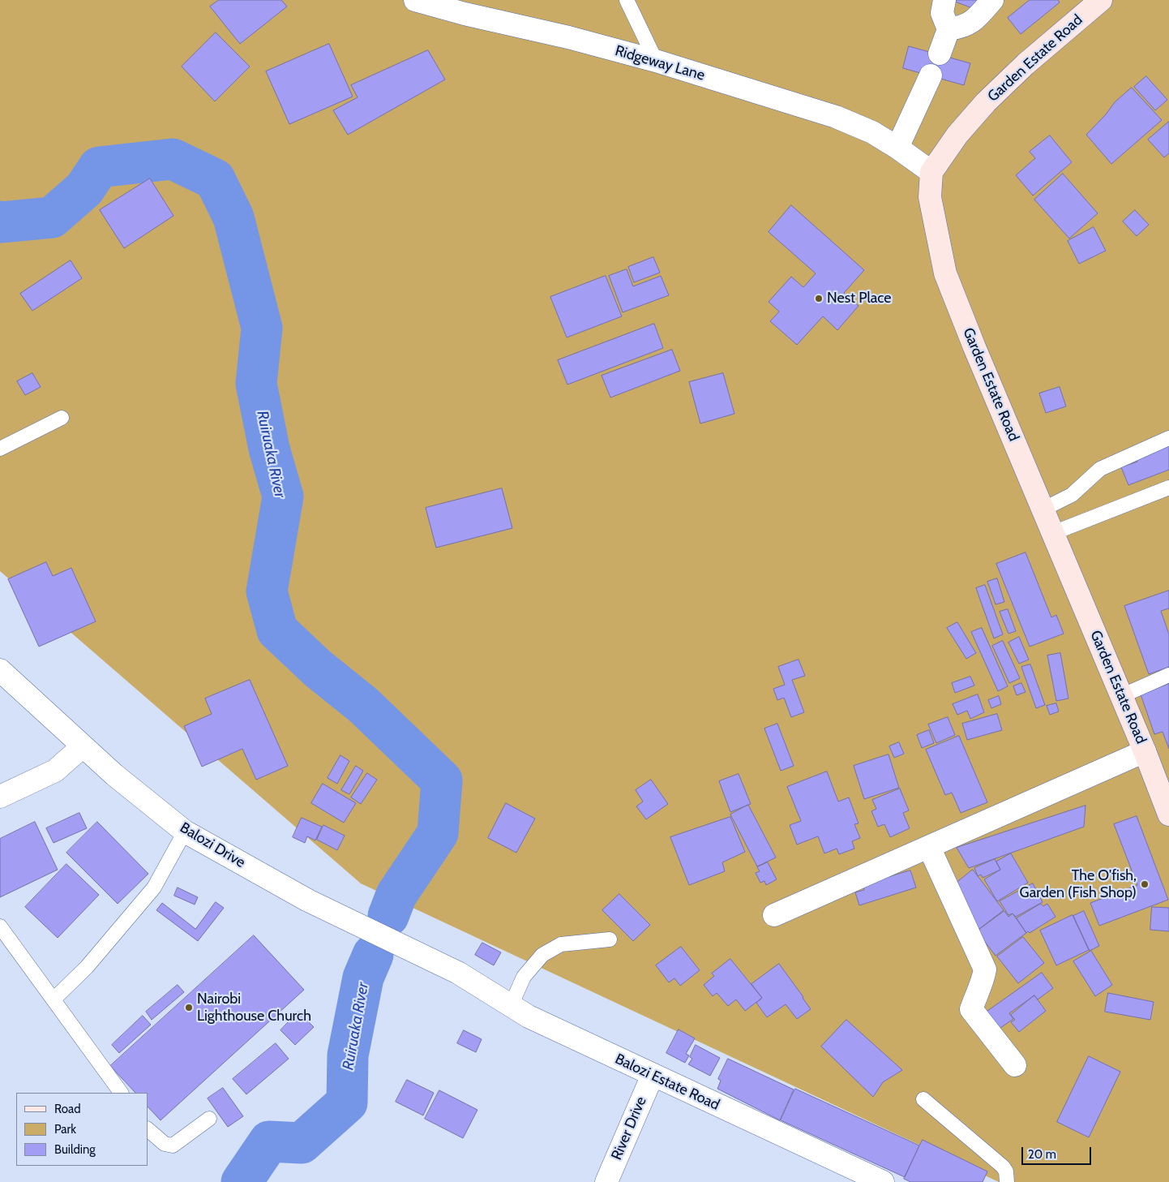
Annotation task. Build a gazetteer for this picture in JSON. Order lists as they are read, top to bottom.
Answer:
{
  "streets": {
    "street": [
      "Garden Estate Road",
      "Ridgeway Lane",
      "Balozi Drive",
      "Balozi Estate Road",
      "River Drive"
    ]
  },
  "crossings": [
    ["Garden Estate Road", "Ridgeway Lane"],
    ["Balozi Drive", "Balozi Estate Road"],
    ["Balozi Estate Road", "River Drive"]
  ],
  "water": ["Ruiruaka River"],
  "places": ["Nest Place", "The O'fish, Garden (Fish Shop)", "Nairobi Lighthouse Church"],
  "legend": ["Road", "Park", "Building"],
  "scale_bar": "20 m"
}
